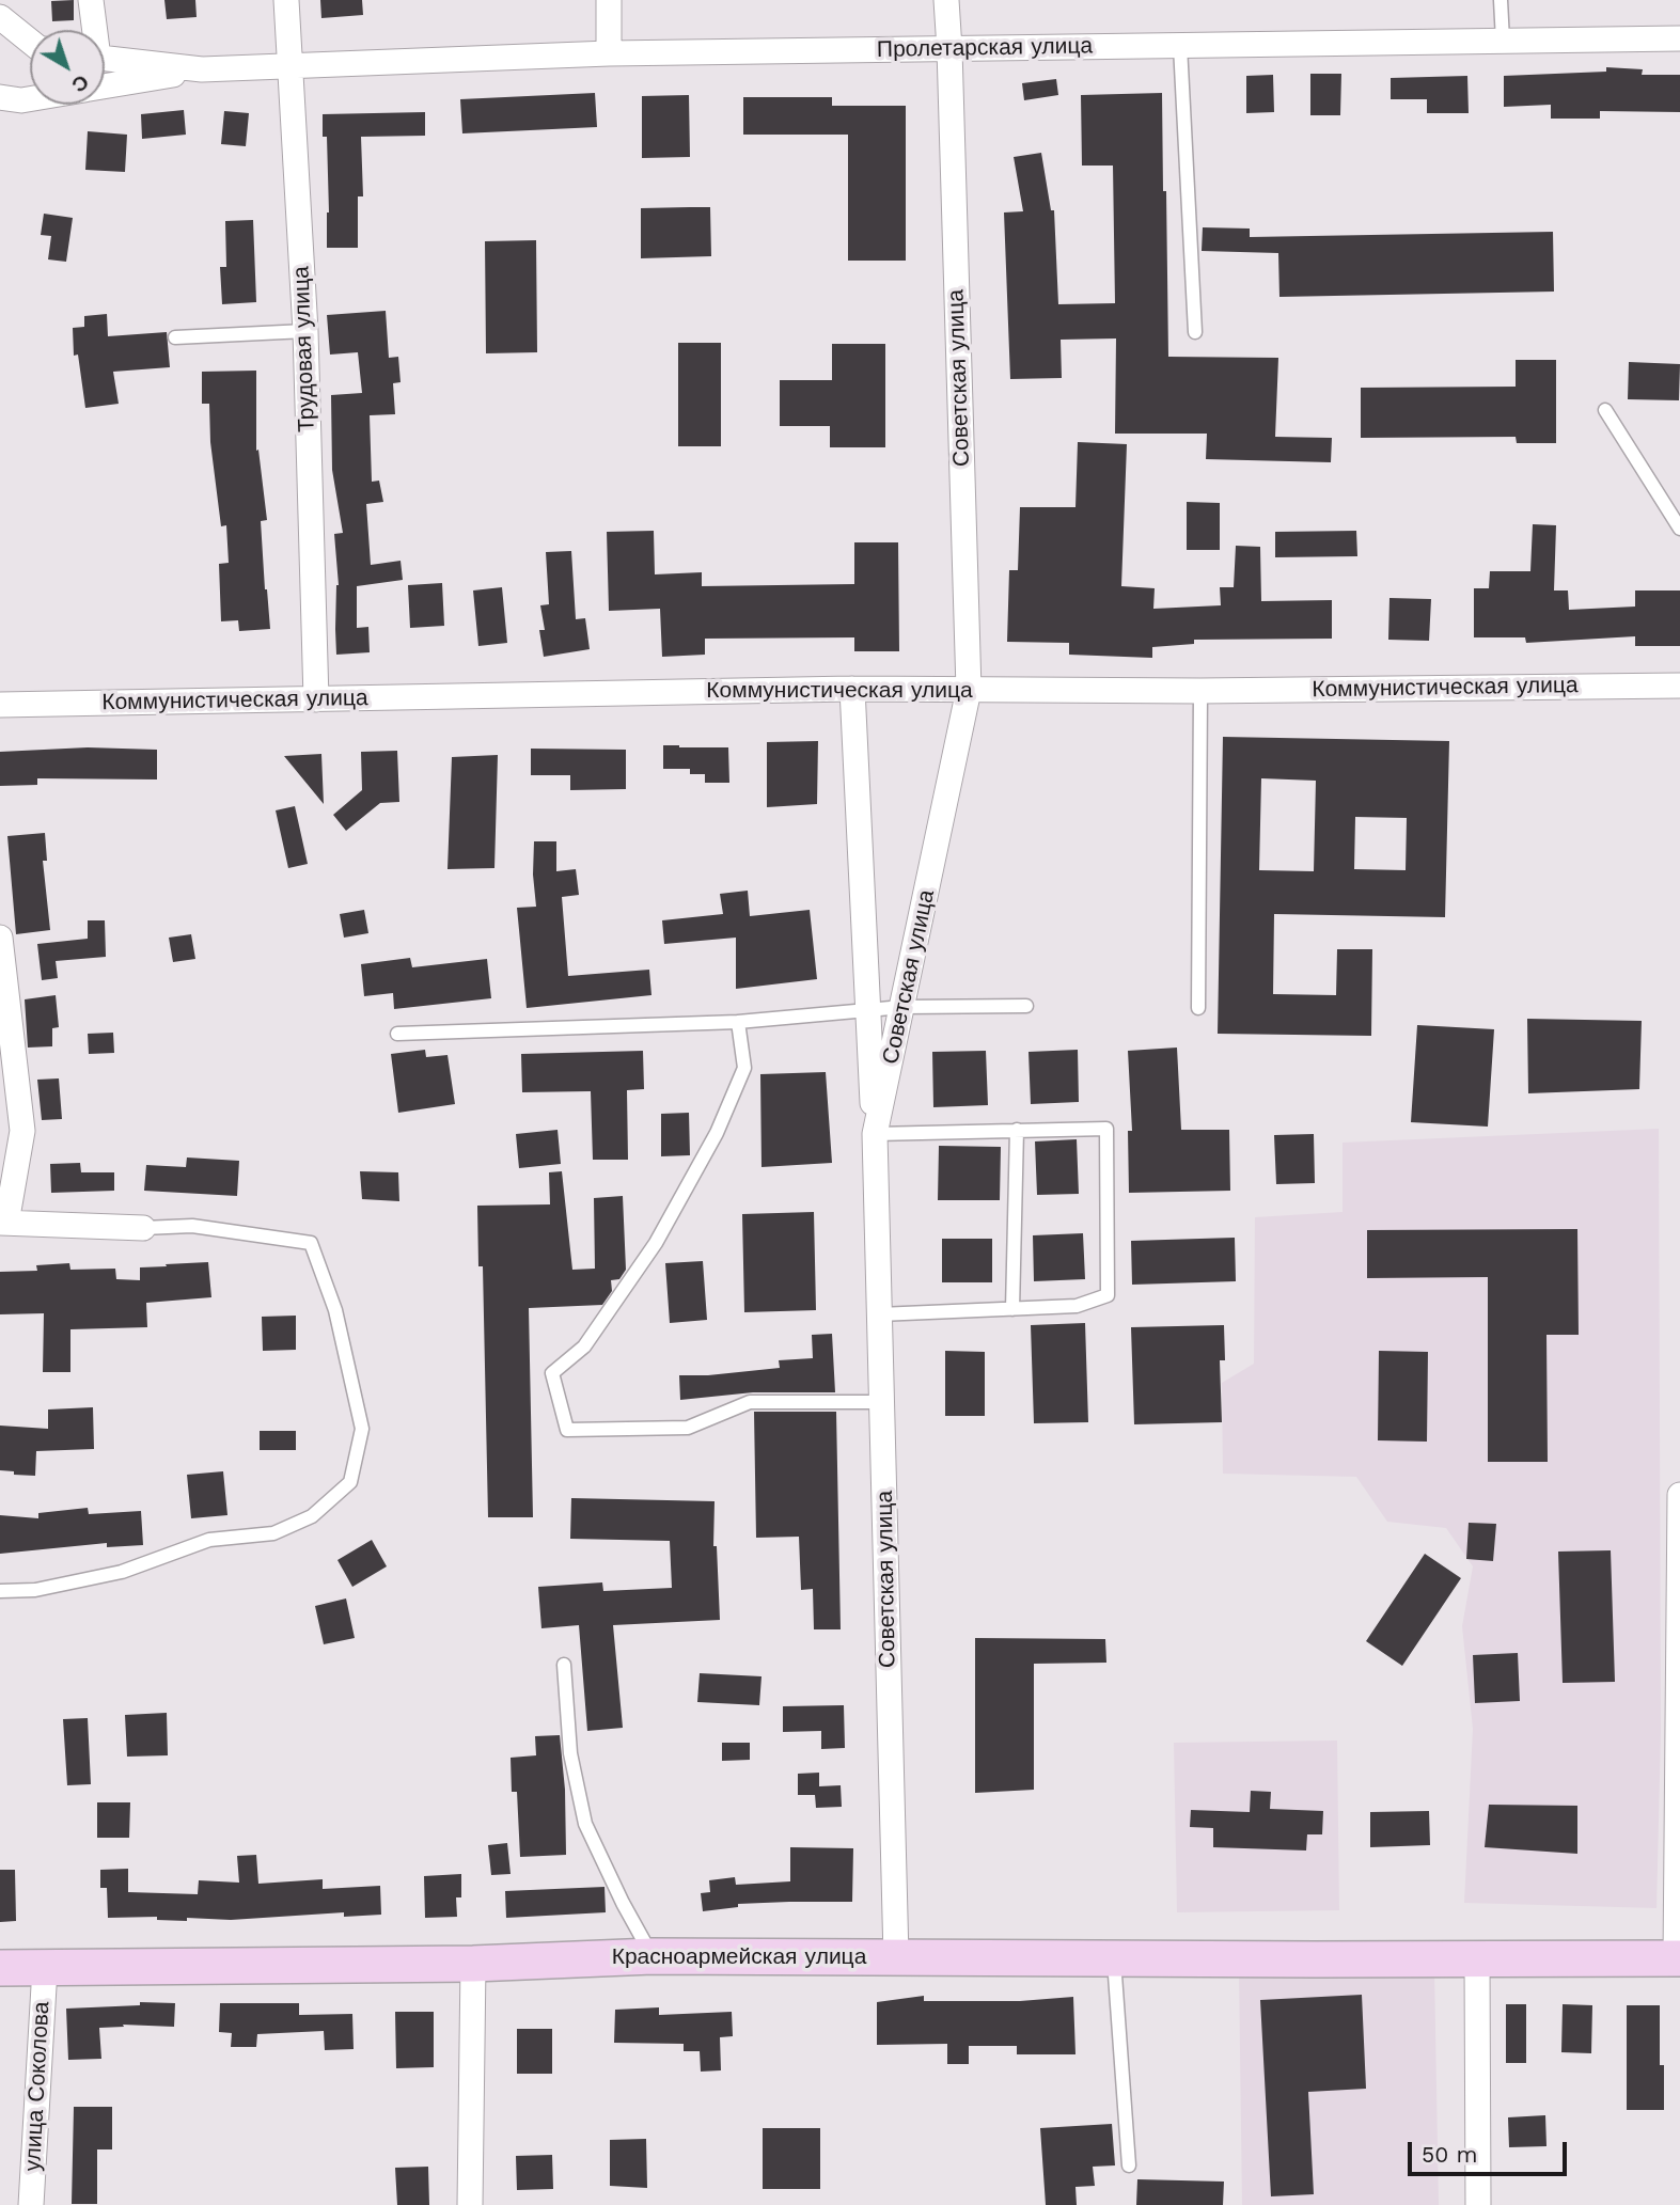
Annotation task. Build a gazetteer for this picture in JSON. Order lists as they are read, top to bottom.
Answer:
{
  "streets": {
    "main road": ["Красноармейская улица"],
    "street": [
      "Пролетарская улица",
      "Трудовая улица",
      "Советская улица",
      "Коммунистическая улица",
      "улица Соколова"
    ]
  },
  "crossings": [
    ["Пролетарская улица", "Трудовая улица"],
    ["Пролетарская улица", "Советская улица"],
    ["Трудовая улица", "Коммунистическая улица"],
    ["Советская улица", "Коммунистическая улица"],
    ["Советская улица", "Красноармейская улица"],
    ["Красноармейская улица", "улица Соколова"]
  ],
  "scale_bar": "50 m",
  "north": "bottom right"
}
